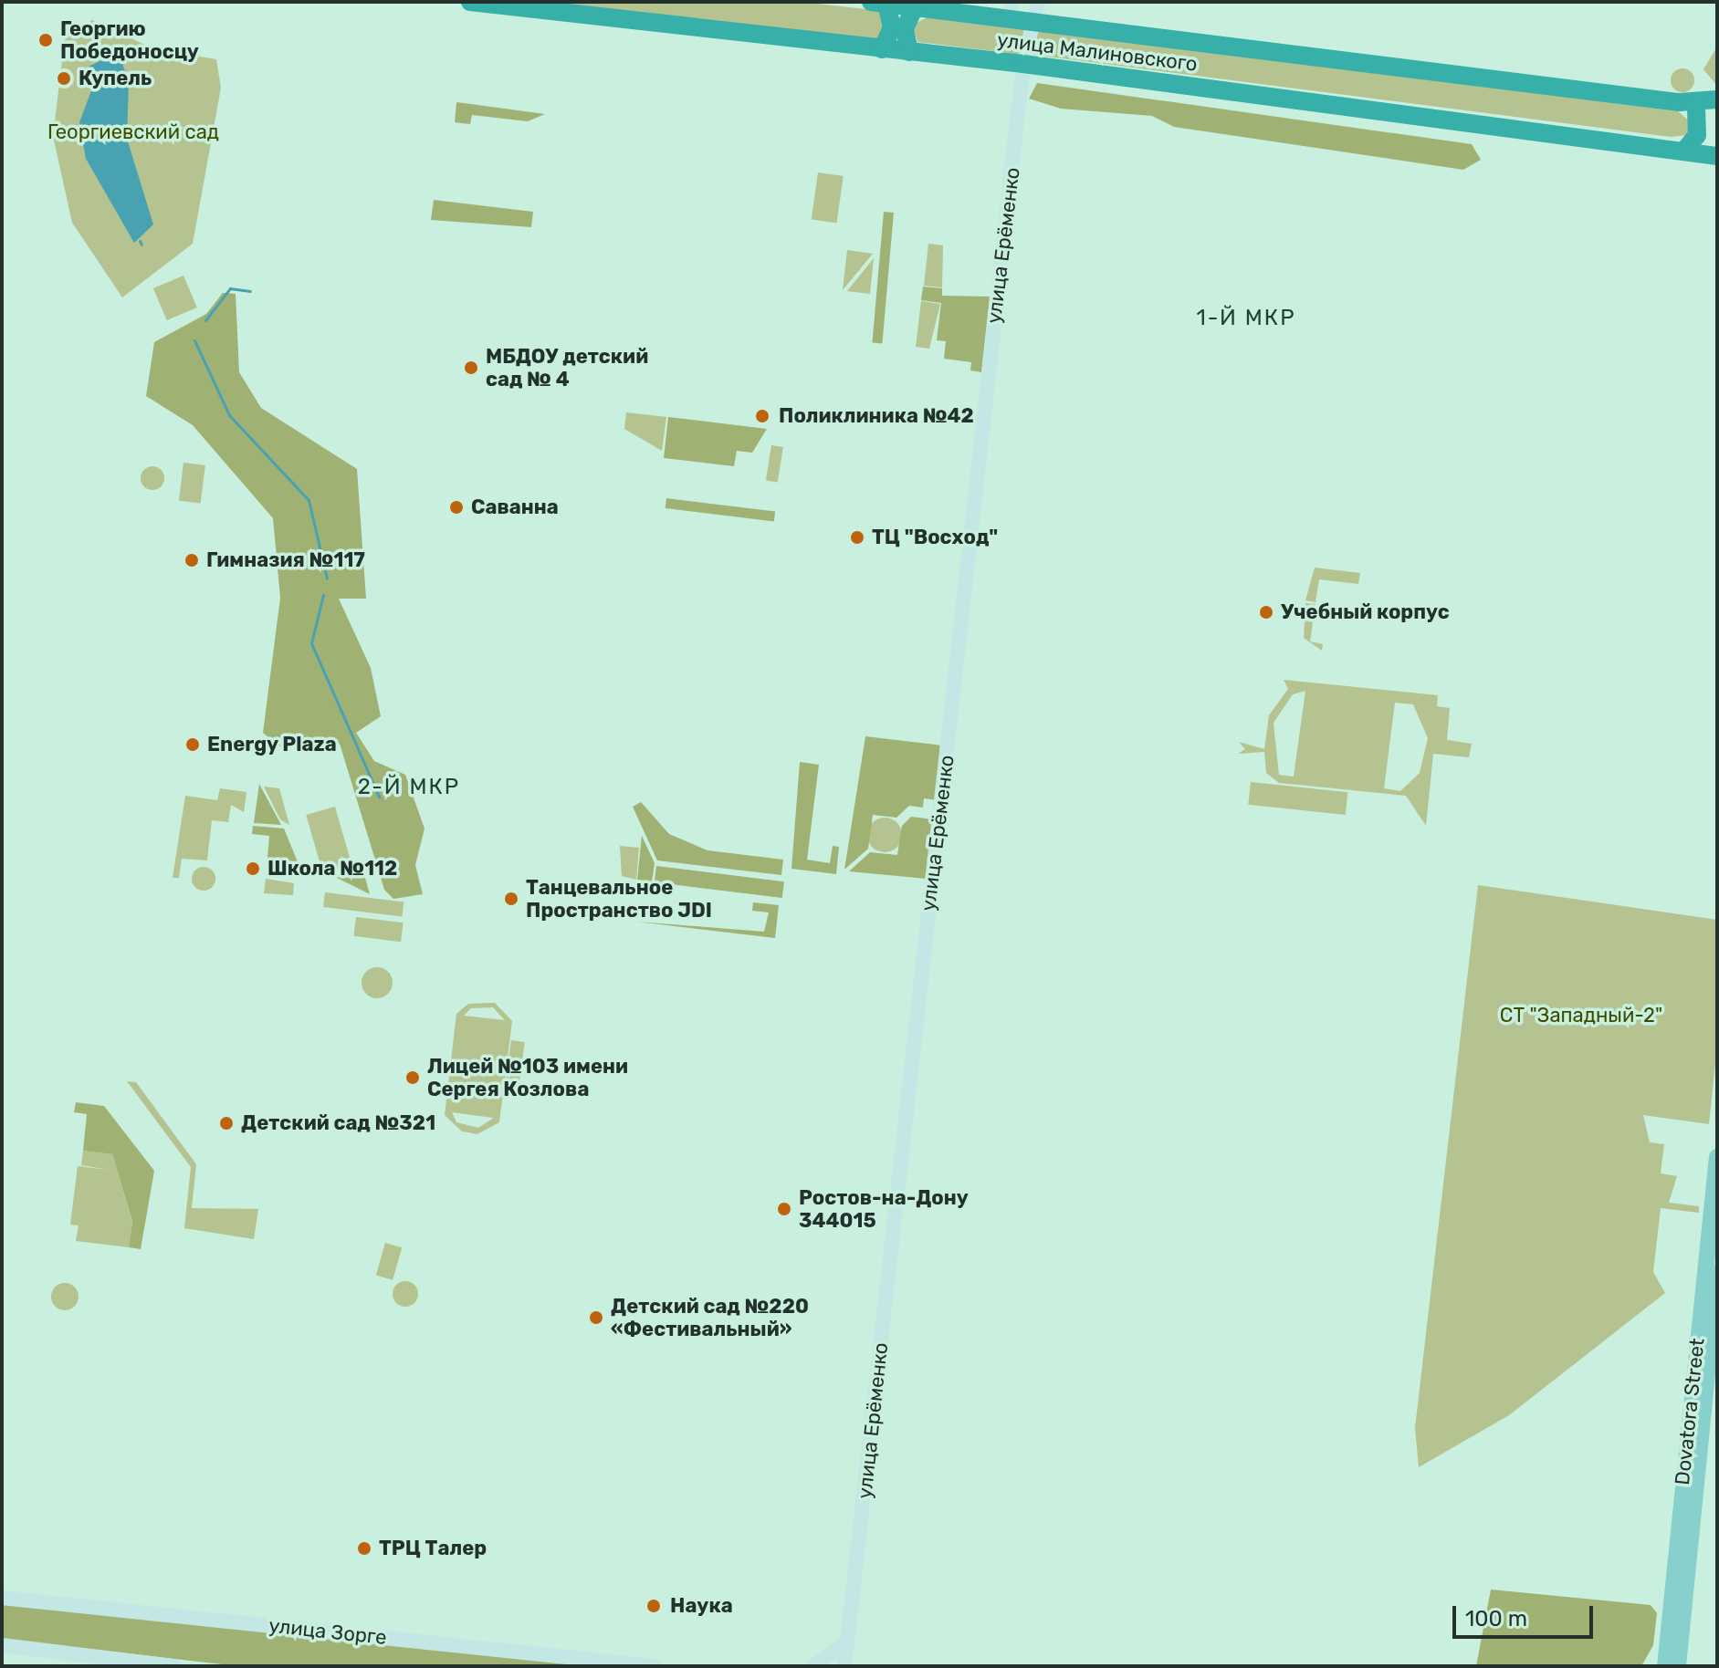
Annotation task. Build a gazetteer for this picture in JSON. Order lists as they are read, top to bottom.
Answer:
{
  "streets": {
    "highway": ["улица Малиновского"],
    "main road": ["улица Ерёменко", "Dovatora Street", "улица Зорге"]
  },
  "crossings": [
    ["улица Малиновского", "улица Ерёменко"]
  ],
  "districts": ["1-Й МКР", "2-Й МКР"],
  "parks": ["Георгиевский сад", "СТ \"Западный-2\""],
  "places": [
    "Георгию Победоносцу",
    "Купель",
    "МБДОУ детский сад № 4",
    "Поликлиника №42",
    "Саванна",
    "ТЦ \"Восход\"",
    "Гимназия №117",
    "Учебный корпус",
    "Energy Plaza",
    "Школа №112",
    "Танцевальное Пространство JDI",
    "Лицей №103 имени Сергея Козлова",
    "Детский сад №321",
    "Ростов-на-Дону 344015",
    "Детский сад №220 «Фестивальный»",
    "ТРЦ Талер",
    "Наука"
  ],
  "scale_bar": "100 m"
}
